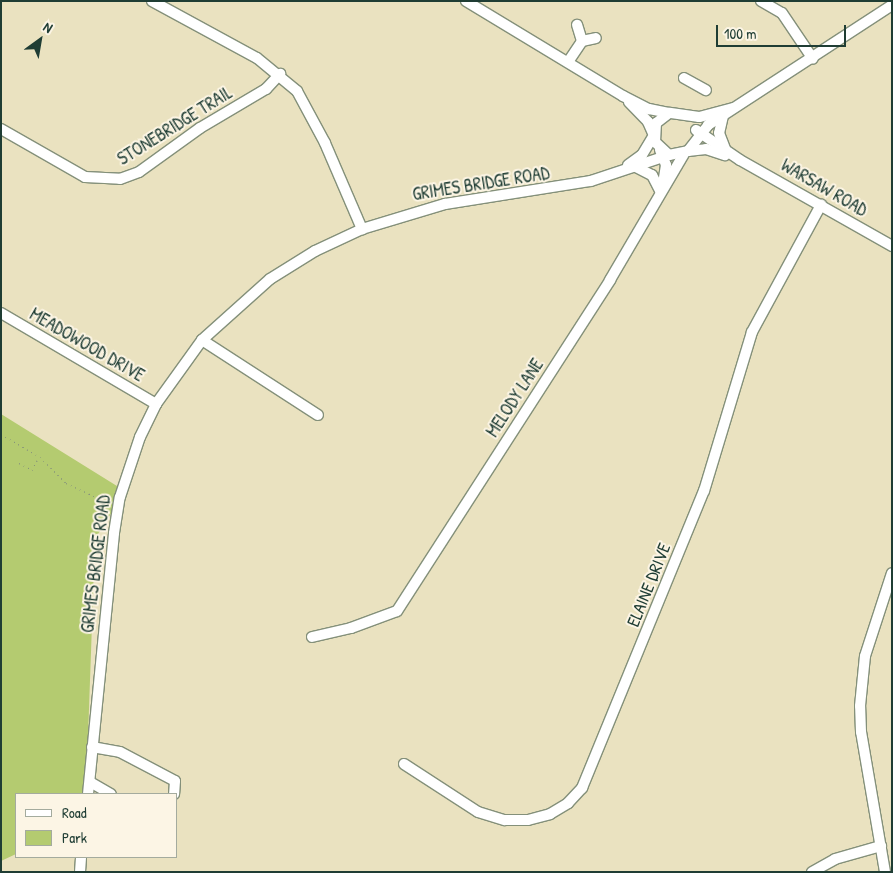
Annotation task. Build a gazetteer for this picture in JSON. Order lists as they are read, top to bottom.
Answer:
{
  "streets": {
    "street": [
      "STONEBRIDGE TRAIL",
      "GRIMES BRIDGE ROAD",
      "WARSAW ROAD",
      "MEADOWOOD DRIVE",
      "MELODY LANE",
      "ELAINE DRIVE"
    ]
  },
  "crossings": [
    ["GRIMES BRIDGE ROAD", "WARSAW ROAD"],
    ["GRIMES BRIDGE ROAD", "MEADOWOOD DRIVE"],
    ["GRIMES BRIDGE ROAD", "MELODY LANE"],
    ["WARSAW ROAD", "MELODY LANE"],
    ["WARSAW ROAD", "ELAINE DRIVE"]
  ],
  "legend": ["Road", "Park"],
  "scale_bar": "100 m",
  "north": "top right"
}
